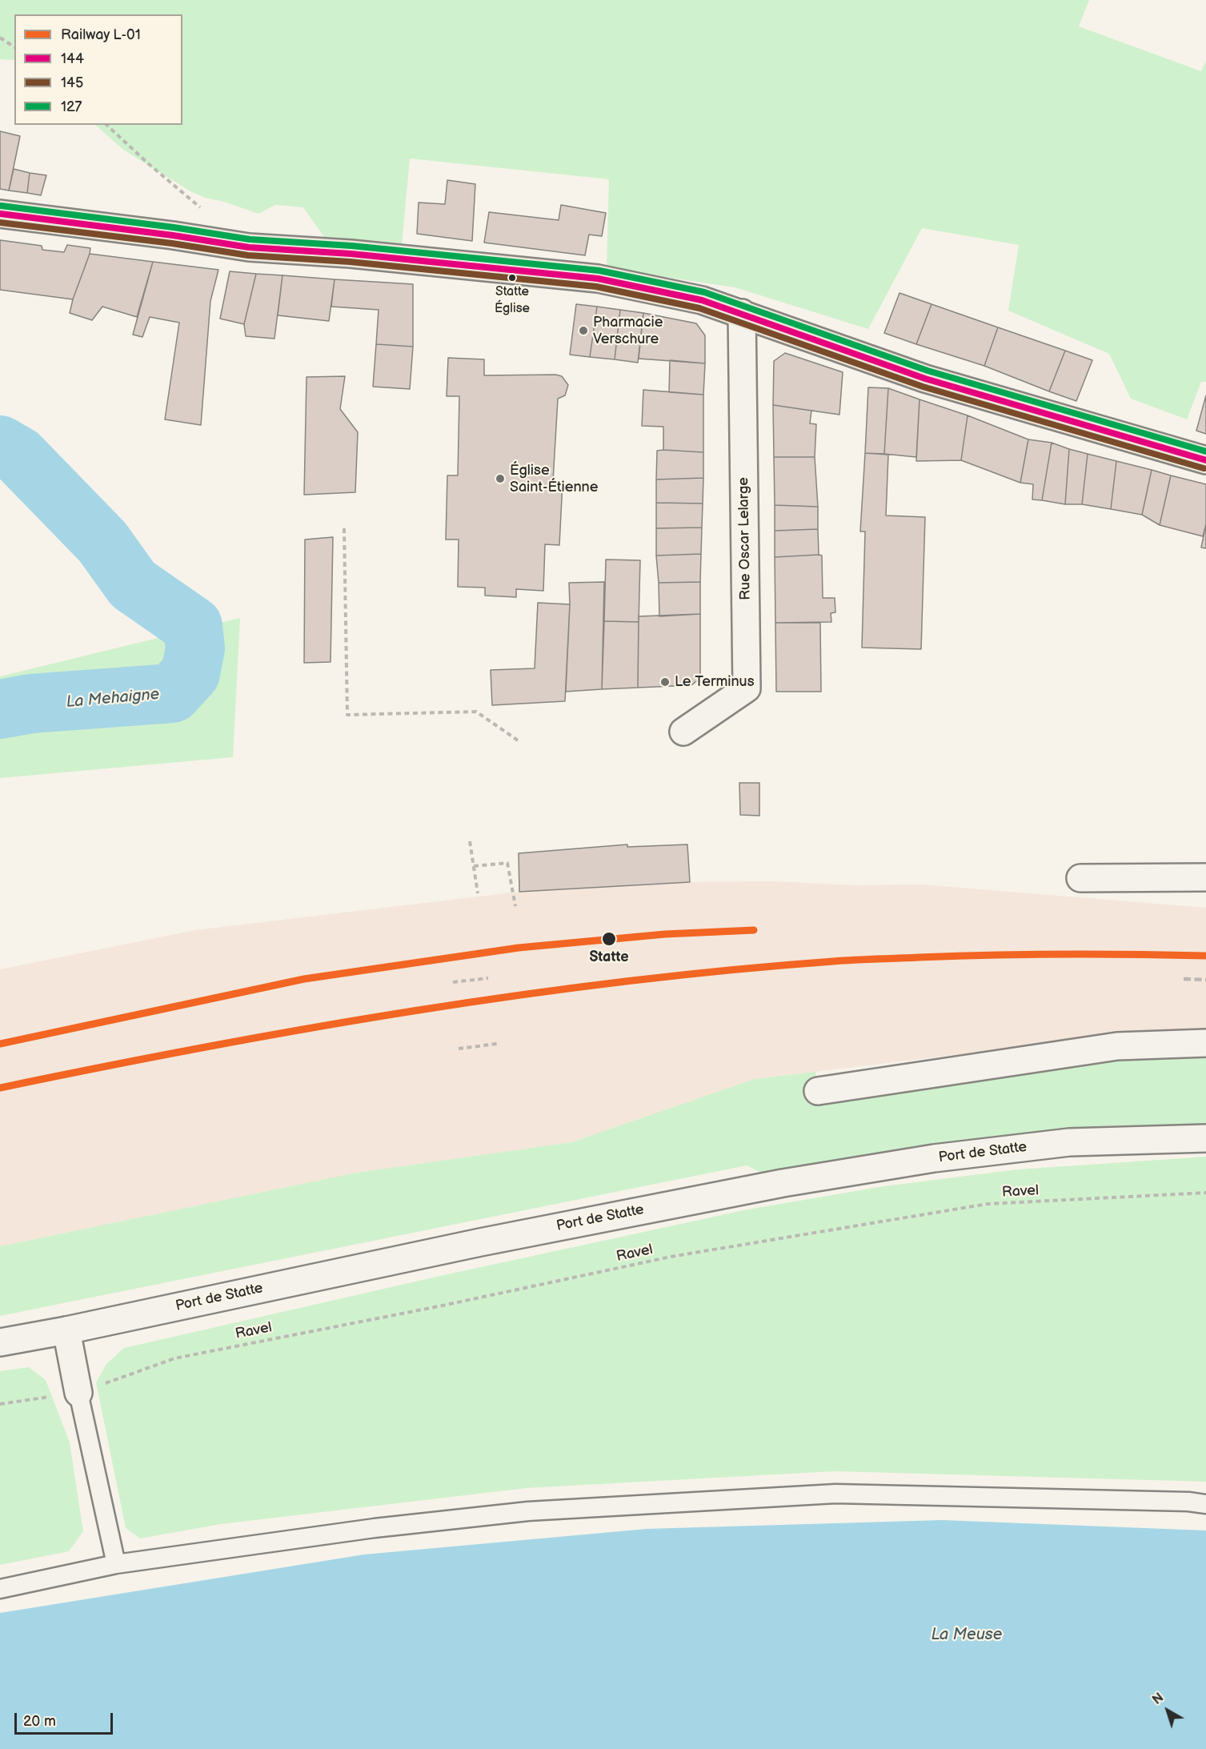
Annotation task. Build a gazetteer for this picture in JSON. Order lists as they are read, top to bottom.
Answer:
{
  "streets": {
    "street": ["Rue Oscar Lelarge", "Port de Statte"],
    "path": ["Ravel"]
  },
  "water": ["La Mehaigne", "La Meuse"],
  "places": [
    "Statte Église",
    "Pharmacie Verschure",
    "Église Saint-Étienne",
    "Le Terminus",
    "Statte"
  ],
  "lines": [
    "transit line 127",
    "transit line 144",
    "transit line 145",
    "rail line L-01"
  ],
  "legend": [
    "Railway L-01",
    "144",
    "145",
    "127"
  ],
  "scale_bar": "20 m",
  "north": "top left"
}
